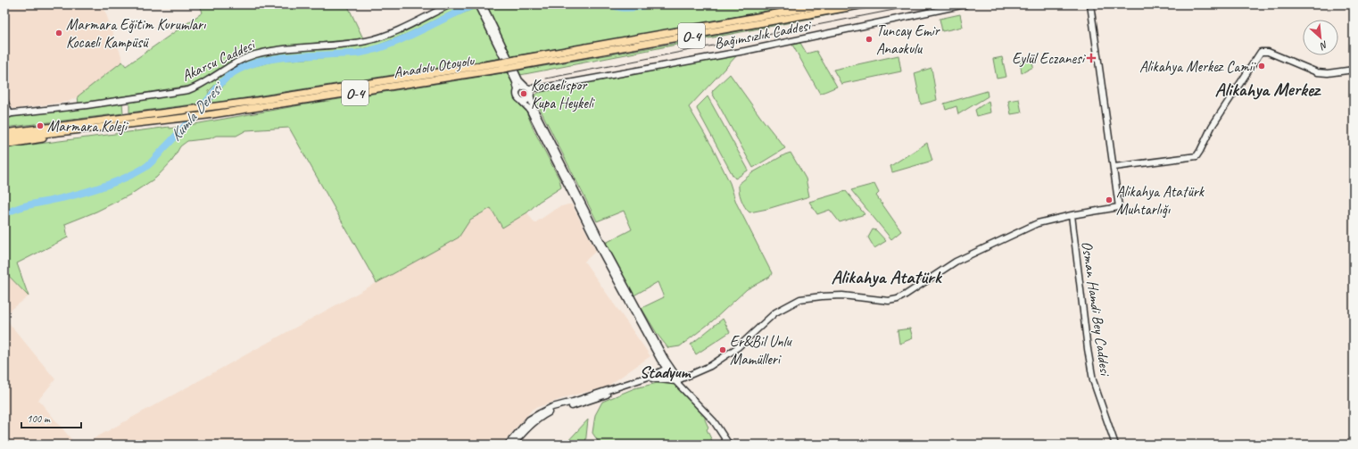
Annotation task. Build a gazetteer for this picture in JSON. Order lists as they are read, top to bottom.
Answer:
{
  "streets": {
    "highway": ["O-4", "Anadolu Otoyolu"],
    "main road": ["Bağımsızlık Caddesi", "Akarsu Caddesi", "Osman Hamdi Bey Caddesi"]
  },
  "districts": ["Alikahya Merkez", "Alikahya Atatürk", "Stadyum"],
  "water": ["Kumla Deresi"],
  "places": {
    "other": [
      "Marmara Eğitim Kurumları Kocaeli Kampüsü",
      "Tuncay Emir Anaokulu",
      "Alikahya Merkez Camii",
      "Kocaelispor Kupa Heykeli",
      "Marmara Koleji",
      "Alikahya Atatürk Muhtarlığı",
      "Er&Bil Unlu Mamülleri"
    ],
    "health": ["Eylül Eczanesi"]
  },
  "scale_bar": "100 m",
  "north": "bottom right"
}
